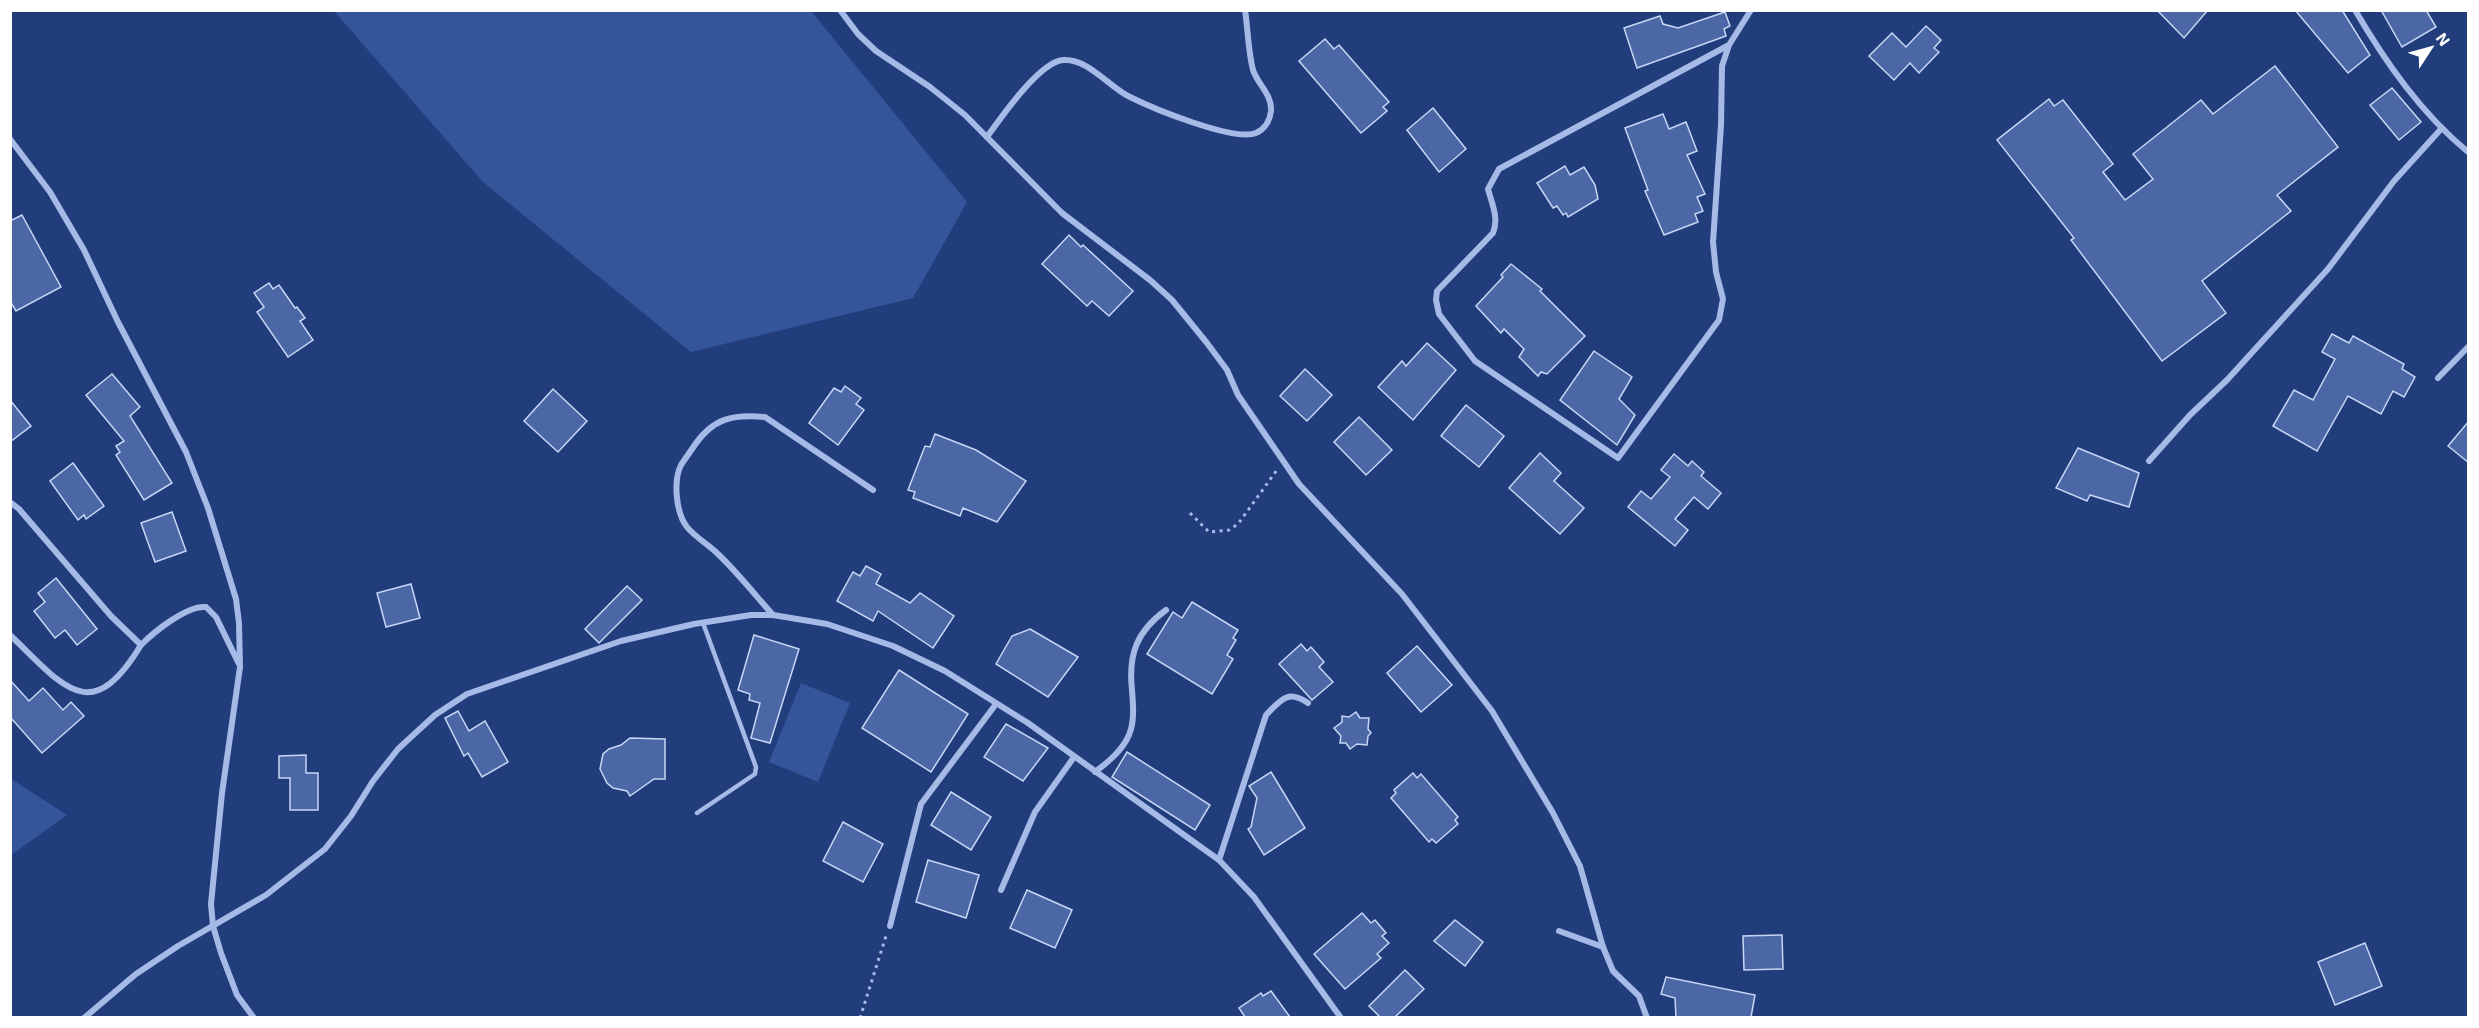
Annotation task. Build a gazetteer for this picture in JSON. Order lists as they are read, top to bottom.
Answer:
{
  "north": "top right"
}
